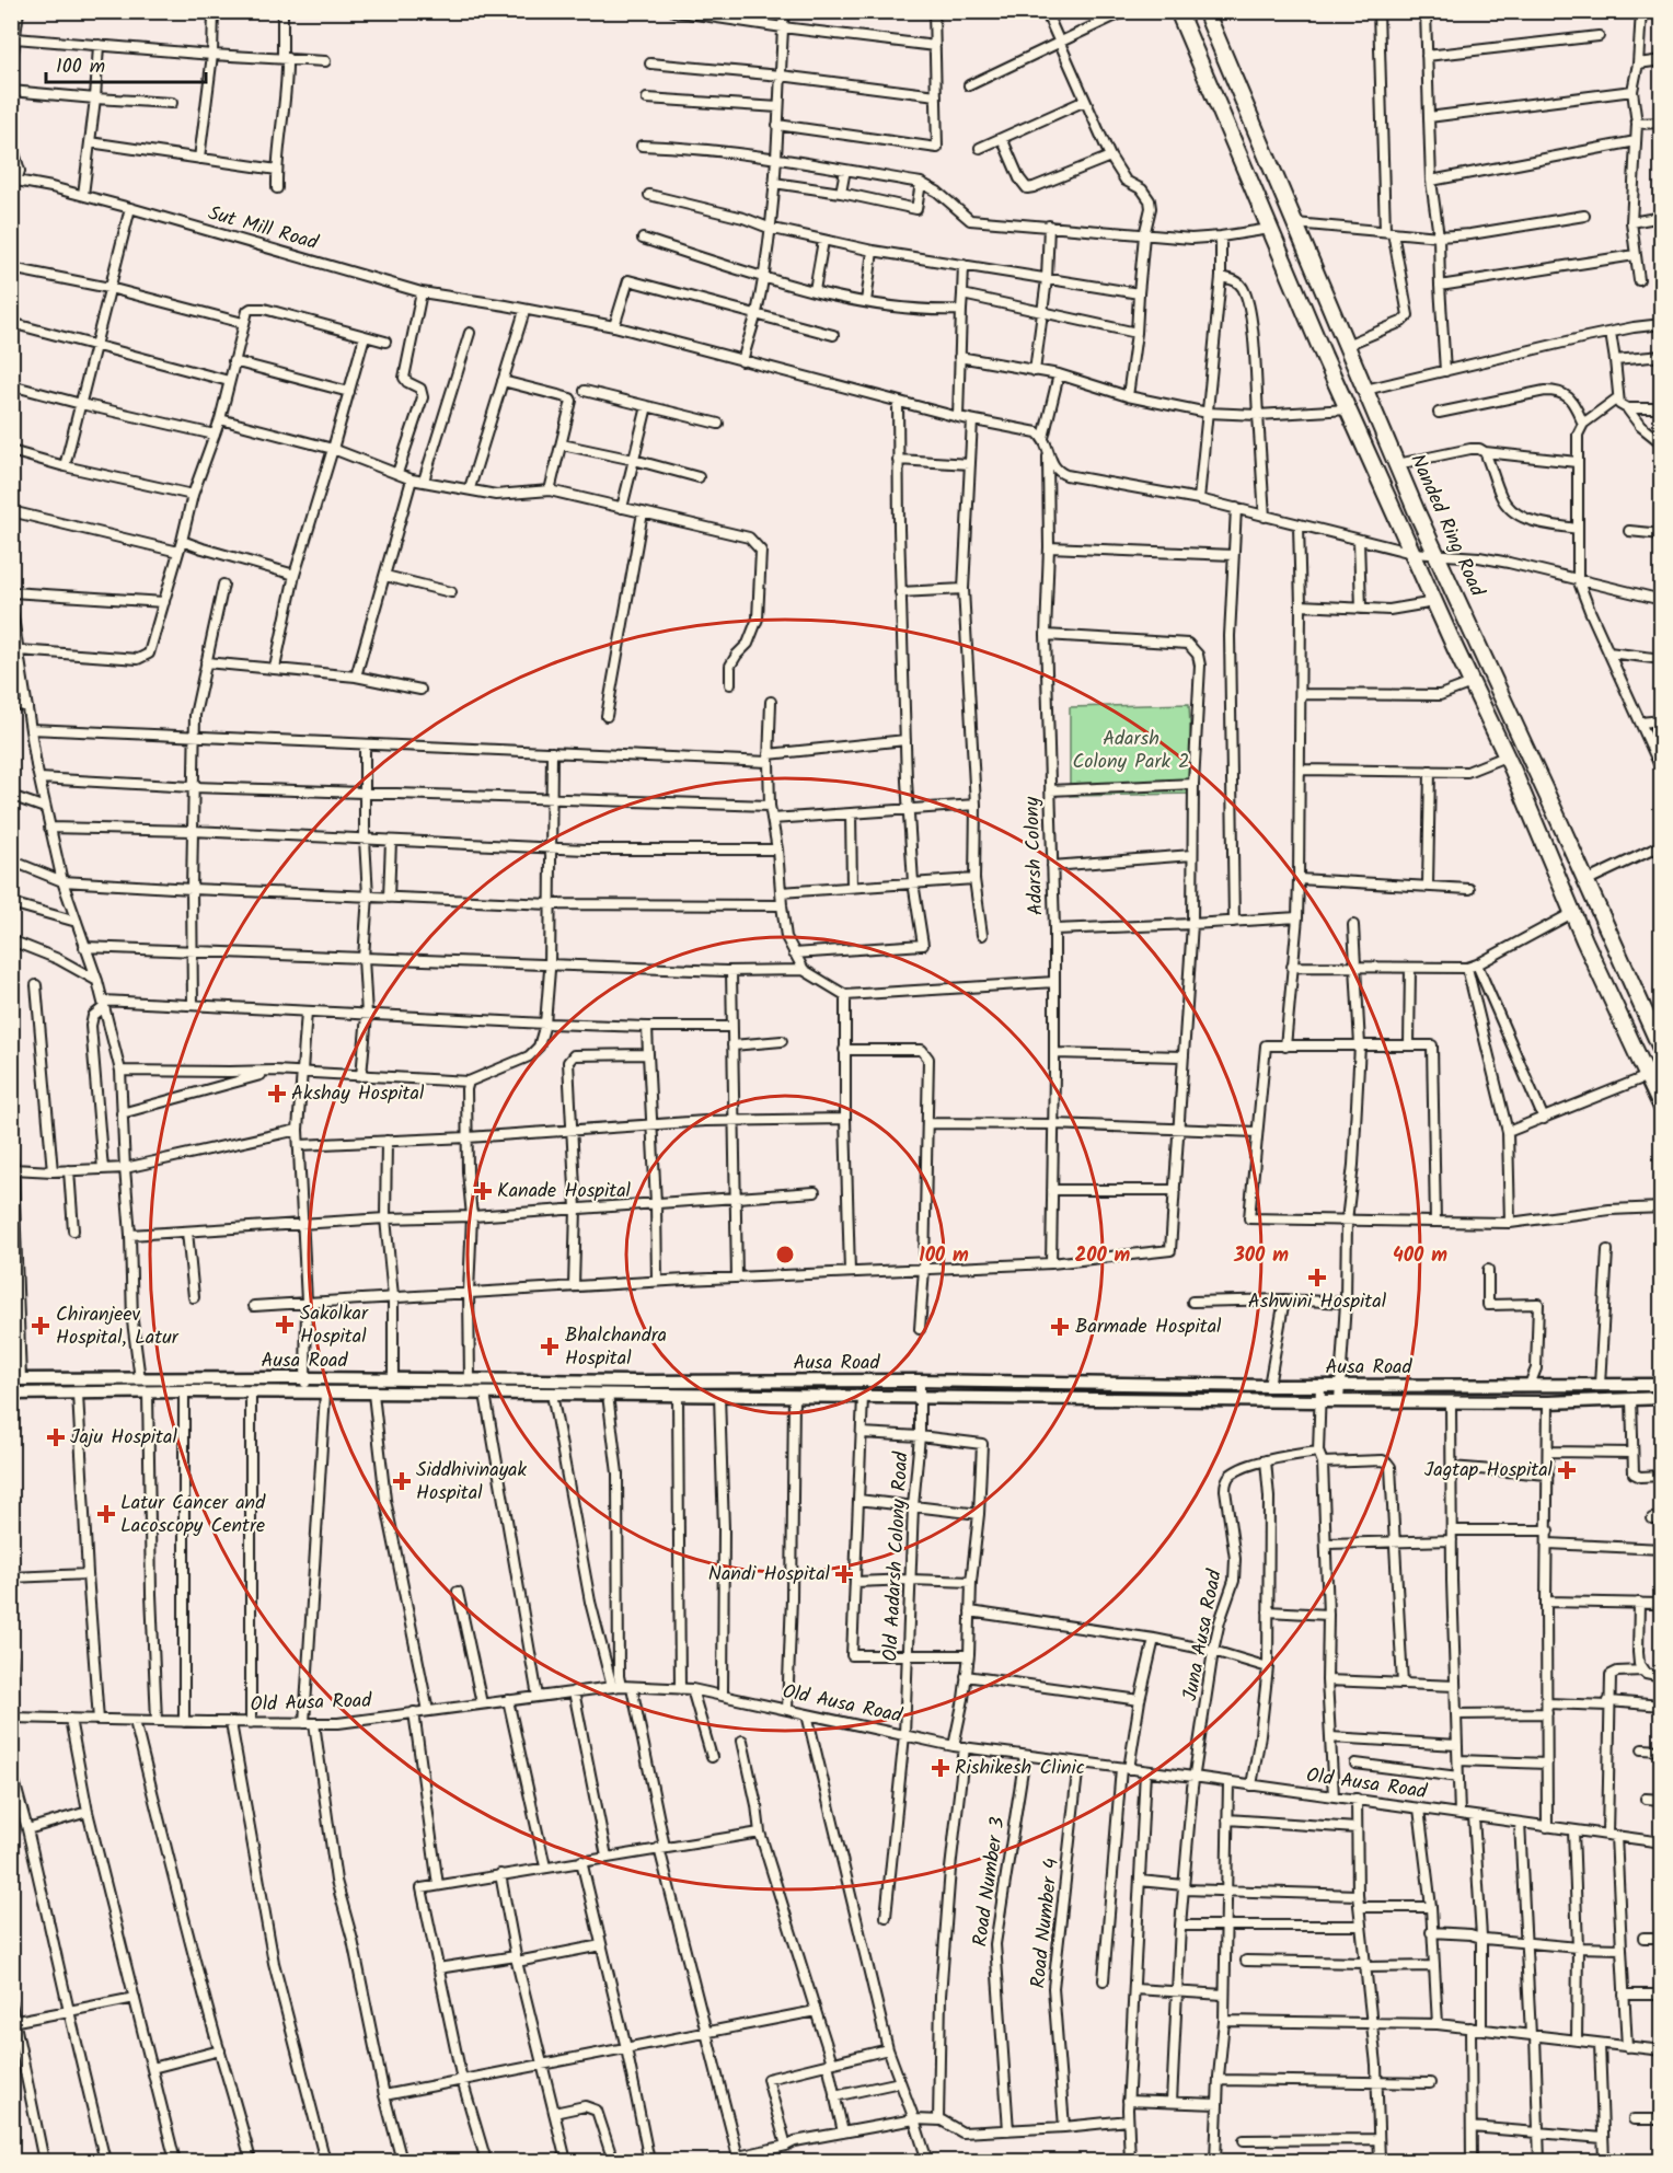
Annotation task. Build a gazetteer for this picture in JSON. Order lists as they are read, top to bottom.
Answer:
{
  "streets": {
    "highway": ["Nanded Ring Road"],
    "main road": ["Ausa Road"],
    "street": [
      "Sut Mill Road",
      "Adarsh Colony",
      "Old Aadarsh Colony Road",
      "Juna Ausa Road",
      "Old Ausa Road",
      "Road Number 3",
      "Road Number 4"
    ]
  },
  "crossings": [
    ["Ausa Road", "Old Aadarsh Colony Road"],
    ["Old Aadarsh Colony Road", "Old Ausa Road"],
    ["Juna Ausa Road", "Old Ausa Road"],
    ["Old Ausa Road", "Road Number 3"],
    ["Old Ausa Road", "Road Number 4"]
  ],
  "parks": ["Adarsh Colony Park 2"],
  "places": {
    "health": [
      "Akshay Hospital",
      "Kanade Hospital",
      "Ashwini Hospital",
      "Sakolkar Hospital",
      "Chiranjeev Hospital, Latur",
      "Barmade Hospital",
      "Bhalchandra Hospital",
      "Jaju Hospital",
      "Jagtap Hospital",
      "Siddhivinayak Hospital",
      "Latur Cancer and Lacoscopy Centre",
      "Nandi Hospital",
      "Rishikesh Clinic"
    ]
  },
  "scale_bar": "100 m",
  "rings": [
    "100 m",
    "200 m",
    "300 m",
    "400 m"
  ]
}
